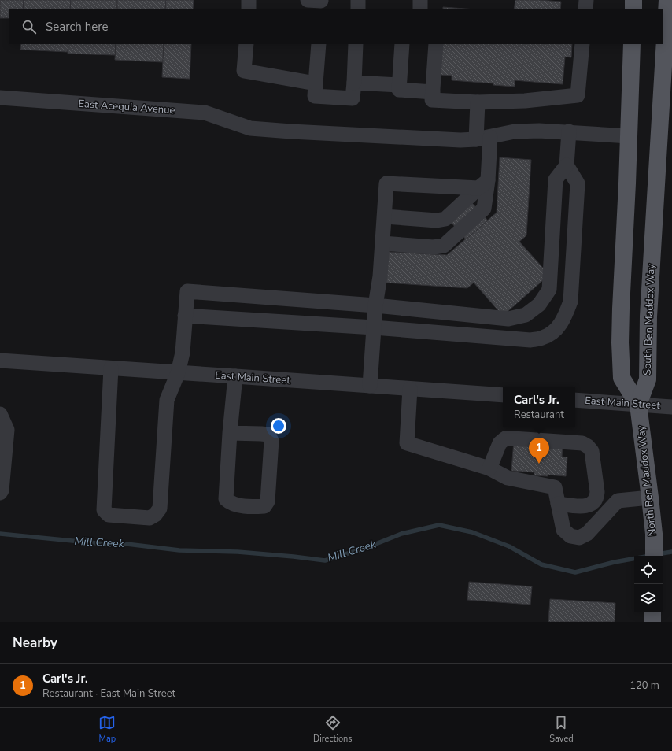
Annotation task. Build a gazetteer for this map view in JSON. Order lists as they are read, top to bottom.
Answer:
{
  "streets": {
    "main road": ["South Ben Maddox Way", "North Ben Maddox Way"],
    "street": ["East Acequia Avenue", "East Main Street"]
  },
  "crossings": [
    ["South Ben Maddox Way", "East Main Street"],
    ["South Ben Maddox Way", "North Ben Maddox Way"],
    ["East Main Street", "North Ben Maddox Way"]
  ],
  "water": ["Mill Creek"],
  "page": {
    "search": "Search here",
    "popup": ["Carl's Jr.", "Restaurant"],
    "pins": "1",
    "heading": "Nearby",
    "list": [
      {
        "mark": "1",
        "name": "Carl's Jr.",
        "note": "Restaurant · East Main Street",
        "value": "120 m"
      }
    ],
    "nav": ["Map", "Directions", "Saved"]
  }
}
